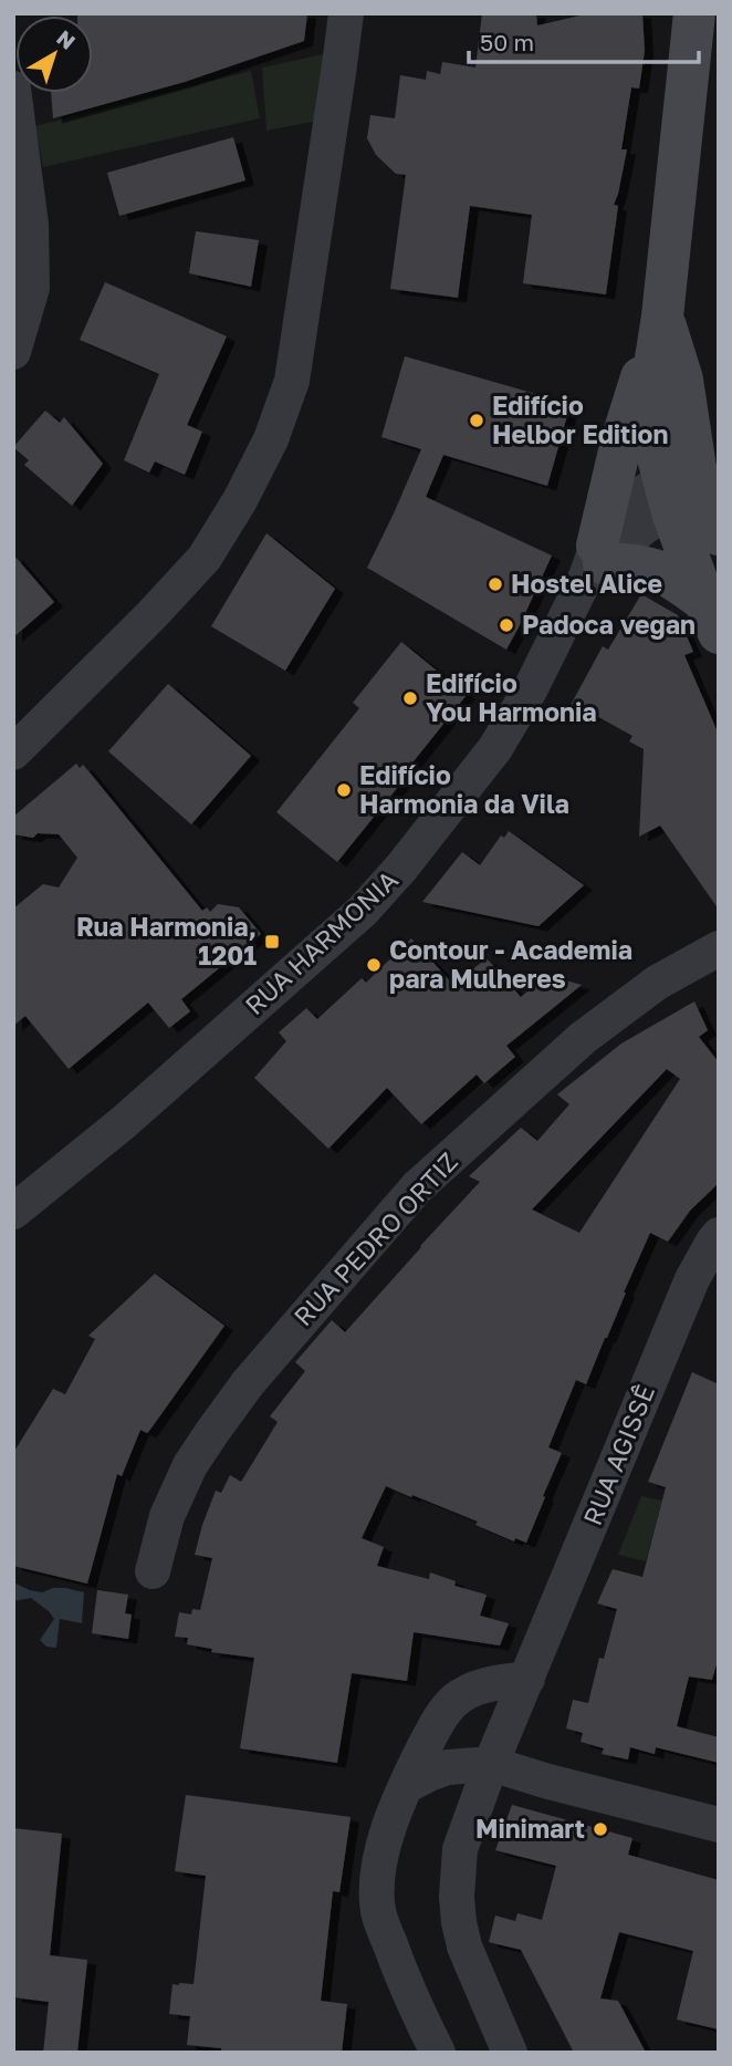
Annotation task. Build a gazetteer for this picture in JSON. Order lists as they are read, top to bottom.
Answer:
{
  "streets": {
    "street": ["RUA HARMONIA", "RUA PEDRO ORTIZ", "RUA AGISSÊ"]
  },
  "places": {
    "other": [
      "Edifício Helbor Edition",
      "Hostel Alice",
      "Padoca vegan",
      "Edifício You Harmonia",
      "Edifício Harmonia da Vila",
      "Contour - Academia para Mulheres",
      "Minimart"
    ],
    "transit": ["Rua Harmonia, 1201"]
  },
  "scale_bar": "50 m",
  "north": "top right"
}
